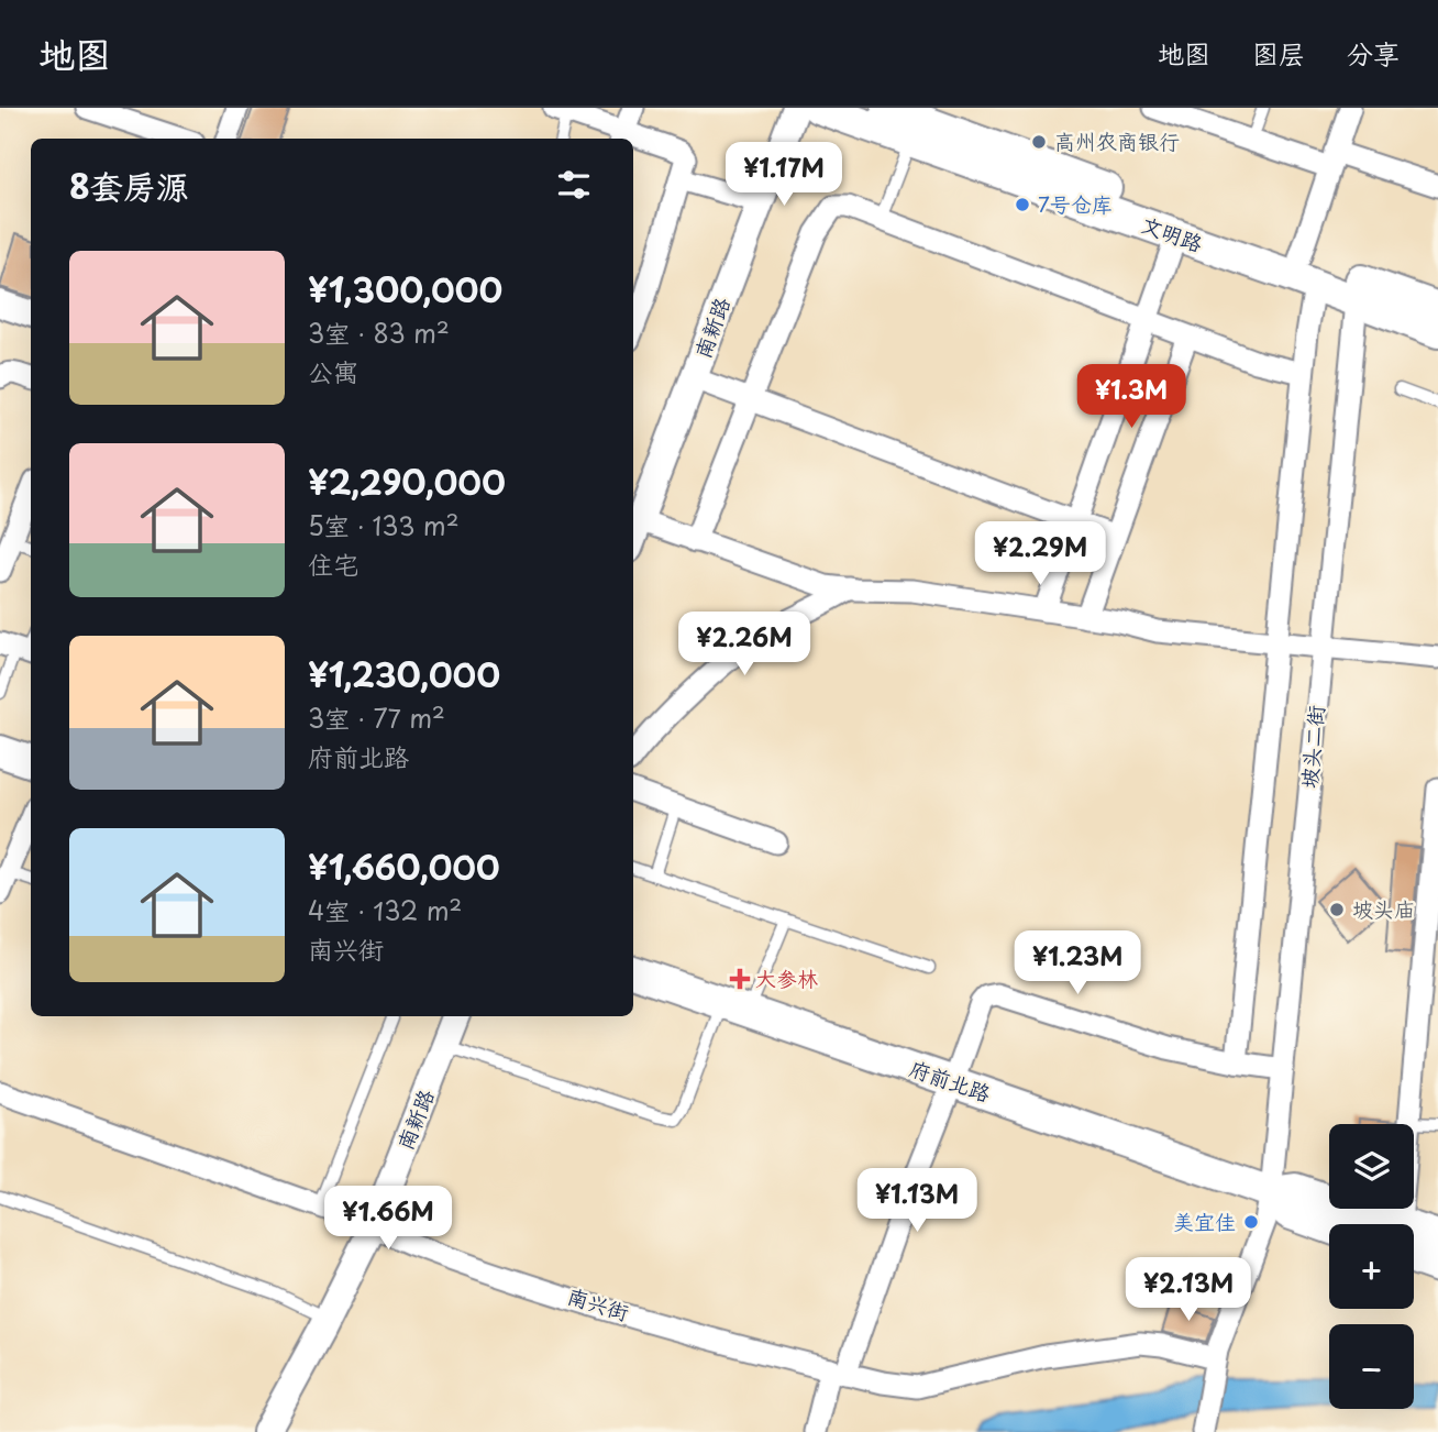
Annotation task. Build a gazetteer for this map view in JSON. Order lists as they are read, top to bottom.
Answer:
{
  "streets": {
    "main road": ["文明路", "府前北路"],
    "street": ["南新路", "坡头二街", "南兴街"]
  },
  "crossings": [
    ["文明路", "坡头二街"],
    ["南新路", "南兴街"],
    ["坡头二街", "府前北路"],
    ["坡头二街", "南兴街"]
  ],
  "places": {
    "other": [
      "高州农商银行",
      "7号仓库",
      "坡头庙",
      "美宜佳"
    ],
    "health": ["大参林"]
  },
  "page": {
    "header": "地图",
    "nav": ["地图", "图层", "分享"],
    "heading": "8套房源",
    "price": [
      "¥1.17M",
      "¥1.3M",
      "¥2.29M",
      "¥2.26M",
      "¥1.23M",
      "¥1.13M",
      "¥1.66M",
      "¥2.13M"
    ],
    "list": [
      {
        "name": "¥1,300,000",
        "note": "3室 · 83 m² · 公寓"
      },
      {
        "name": "¥2,290,000",
        "note": "5室 · 133 m² · 住宅"
      },
      {
        "name": "¥1,230,000",
        "note": "3室 · 77 m² · 府前北路"
      },
      {
        "name": "¥1,660,000",
        "note": "4室 · 132 m² · 南兴街"
      }
    ],
    "map_buttons": ["+", "−"]
  }
}
